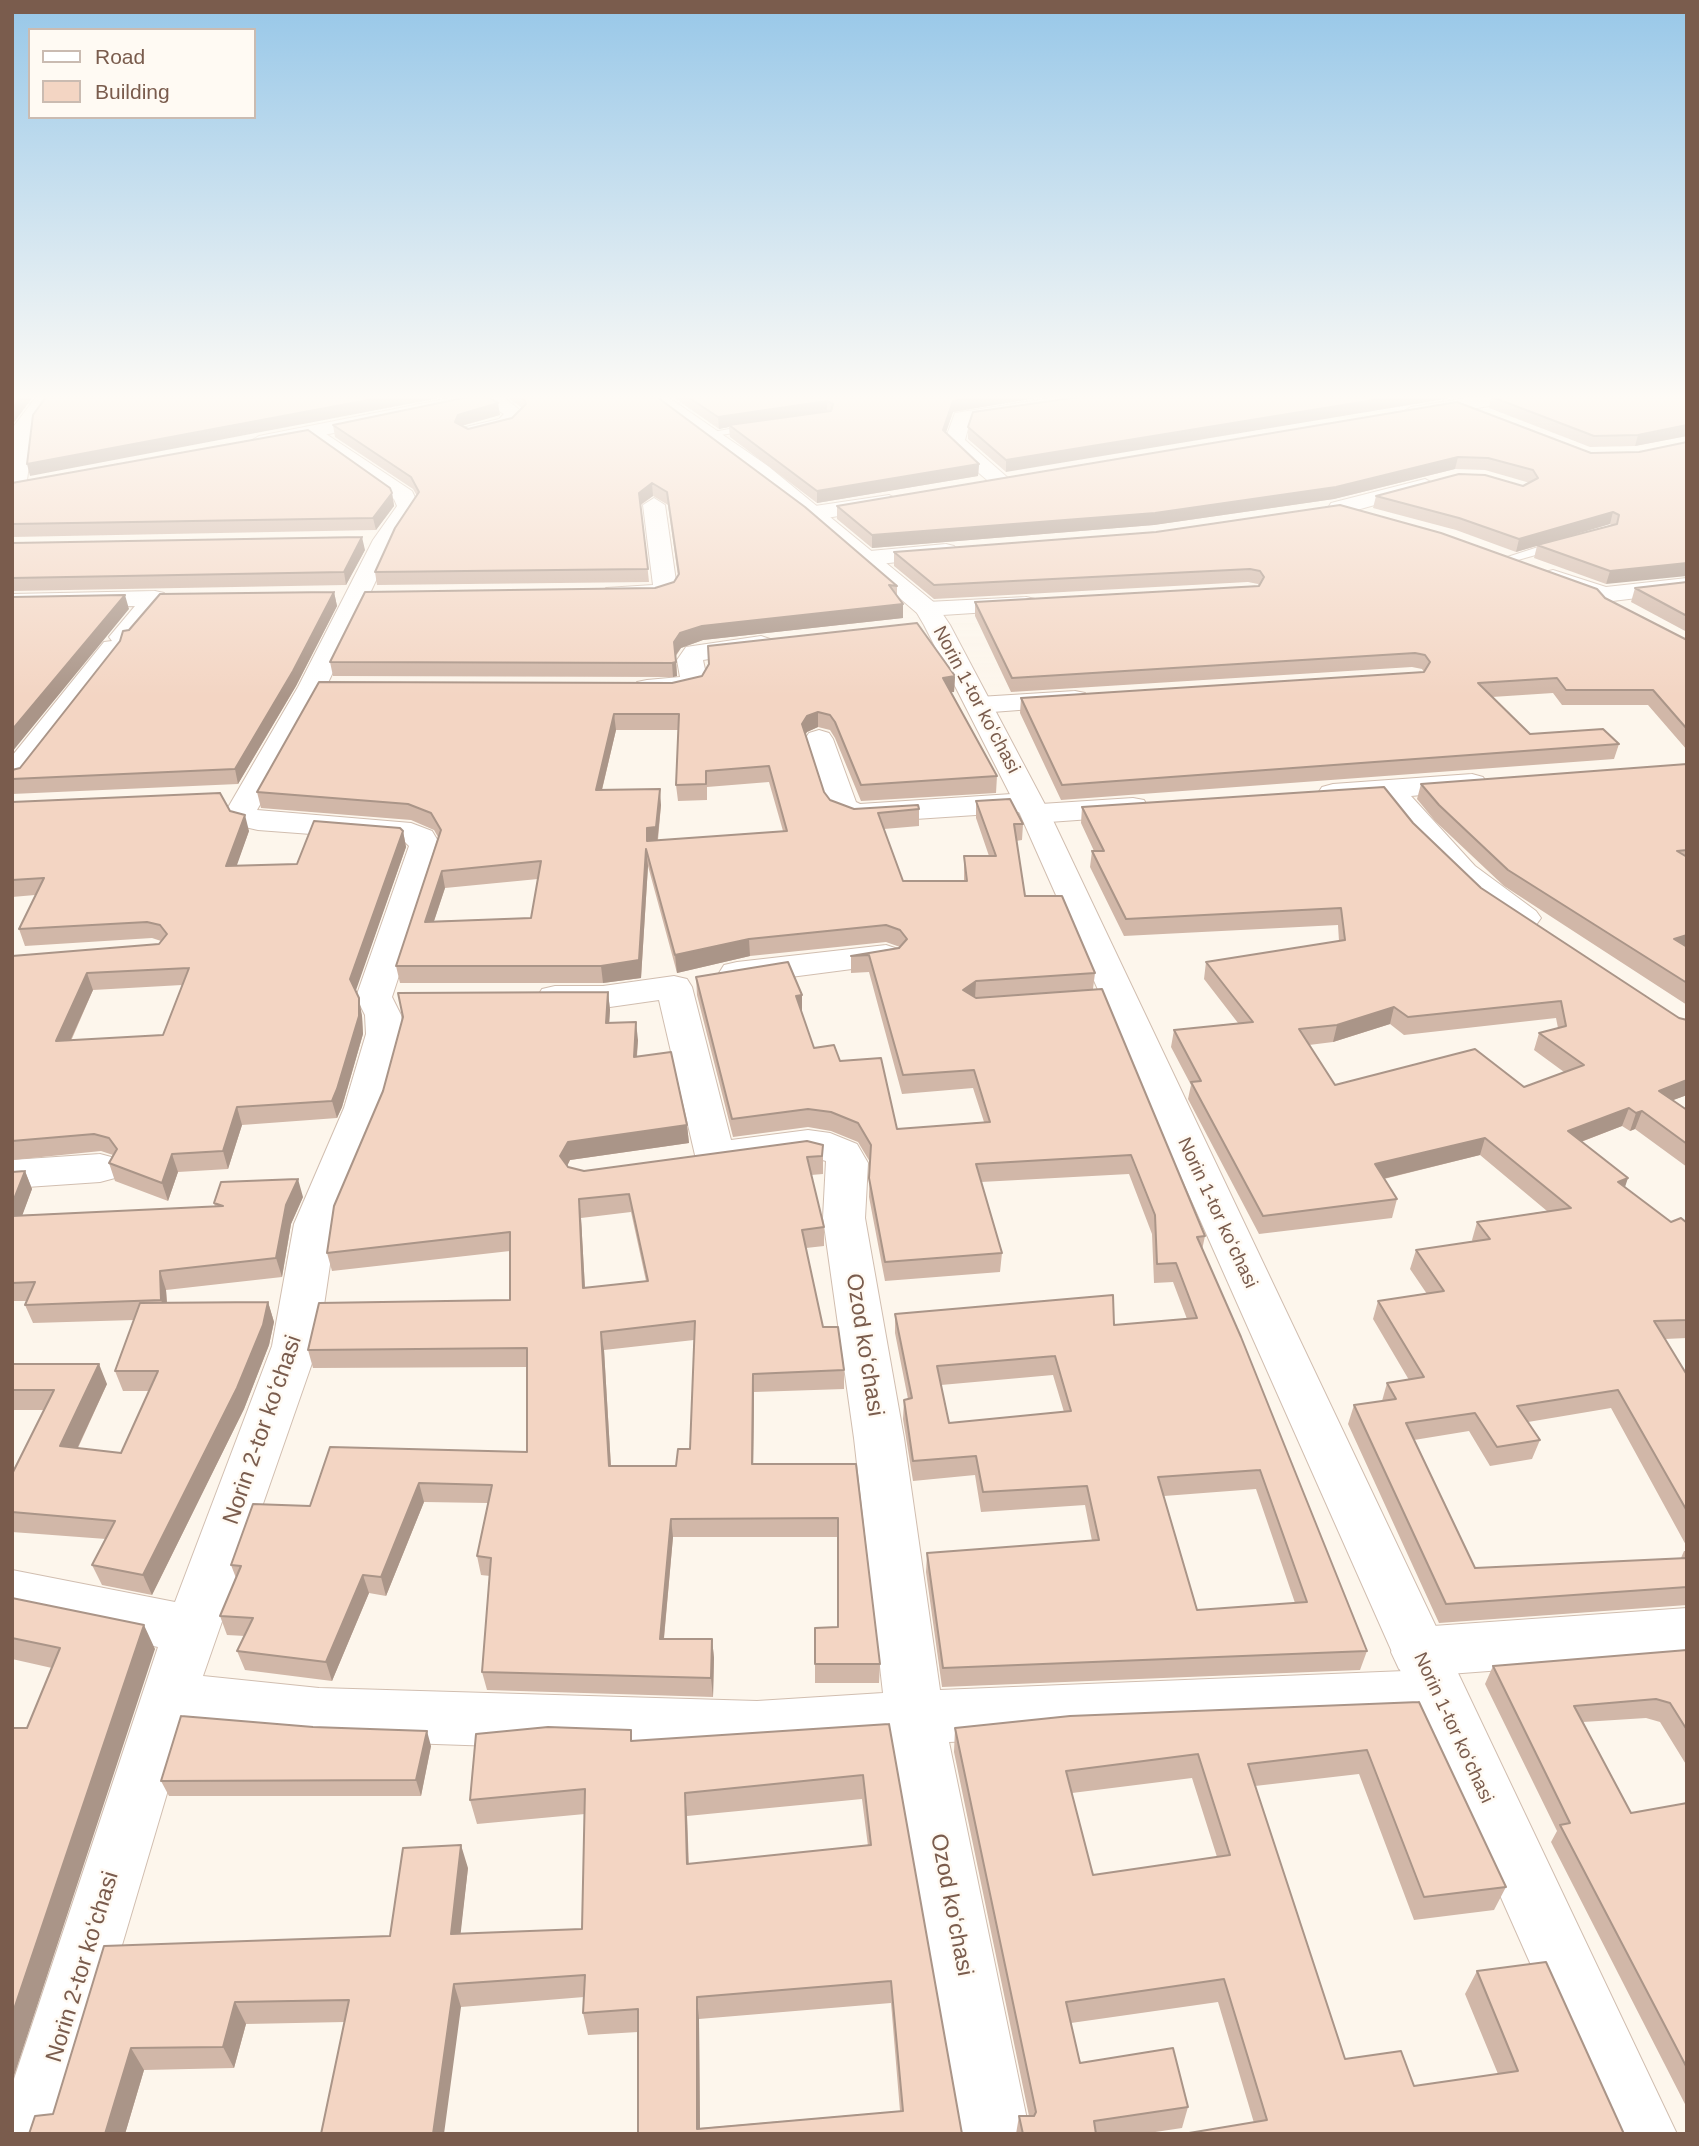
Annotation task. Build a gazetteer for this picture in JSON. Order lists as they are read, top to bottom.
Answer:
{
  "streets": {
    "street": ["Norin 1-tor koʻchasi", "Ozod koʻchasi", "Norin 2-tor koʻchasi"]
  },
  "legend": ["Road", "Building"]
}
